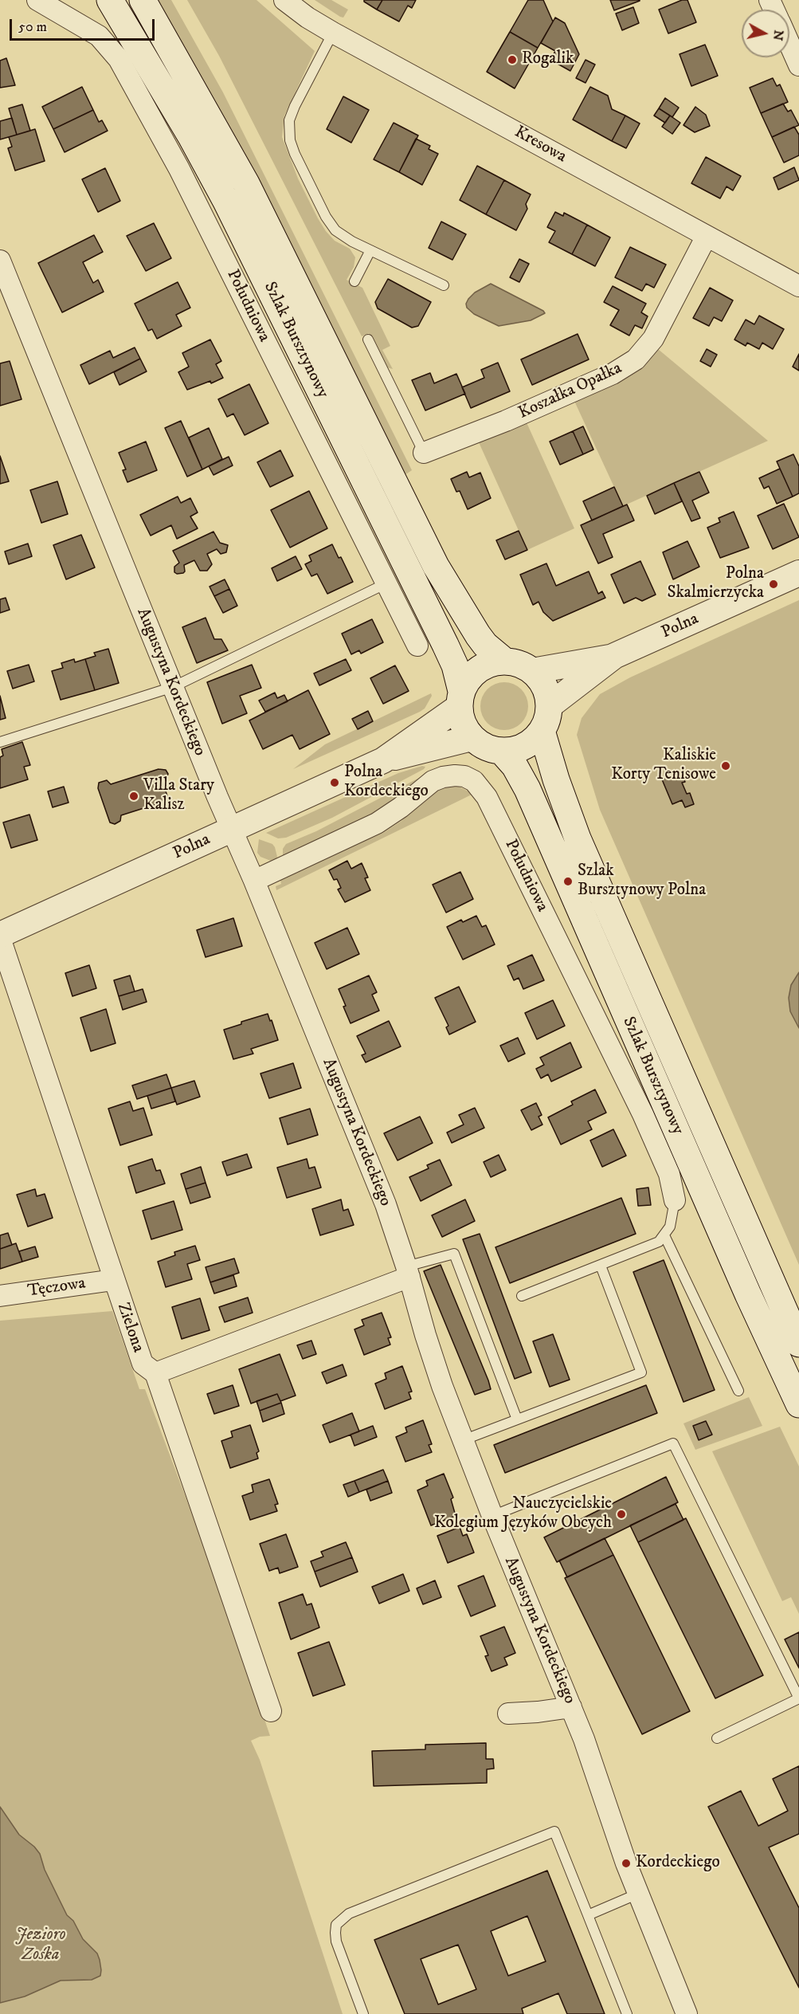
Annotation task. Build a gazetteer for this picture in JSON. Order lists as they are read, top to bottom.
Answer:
{
  "streets": {
    "main road": ["Szlak Bursztynowy"],
    "street": [
      "Kresowa",
      "Południowa",
      "Koszałka Opałka",
      "Polna",
      "Augustyna Kordeckiego",
      "Tęczowa",
      "Zielona"
    ]
  },
  "crossings": [
    ["Kresowa", "Koszałka Opałka"],
    ["Południowa", "Augustyna Kordeckiego"],
    ["Szlak Bursztynowy", "Polna"],
    ["Polna", "Augustyna Kordeckiego"],
    ["Tęczowa", "Zielona"]
  ],
  "water": ["Jezioro Zośka"],
  "places": [
    "Rogalik",
    "Polna Skalmierzycka",
    "Kaliskie Korty Tenisowe",
    "Polna Kordeckiego",
    "Villa Stary Kalisz",
    "Szlak Bursztynowy Polna",
    "Nauczycielskie Kolegium Języków Obcych",
    "Kordeckiego"
  ],
  "scale_bar": "50 m",
  "north": "right"
}
